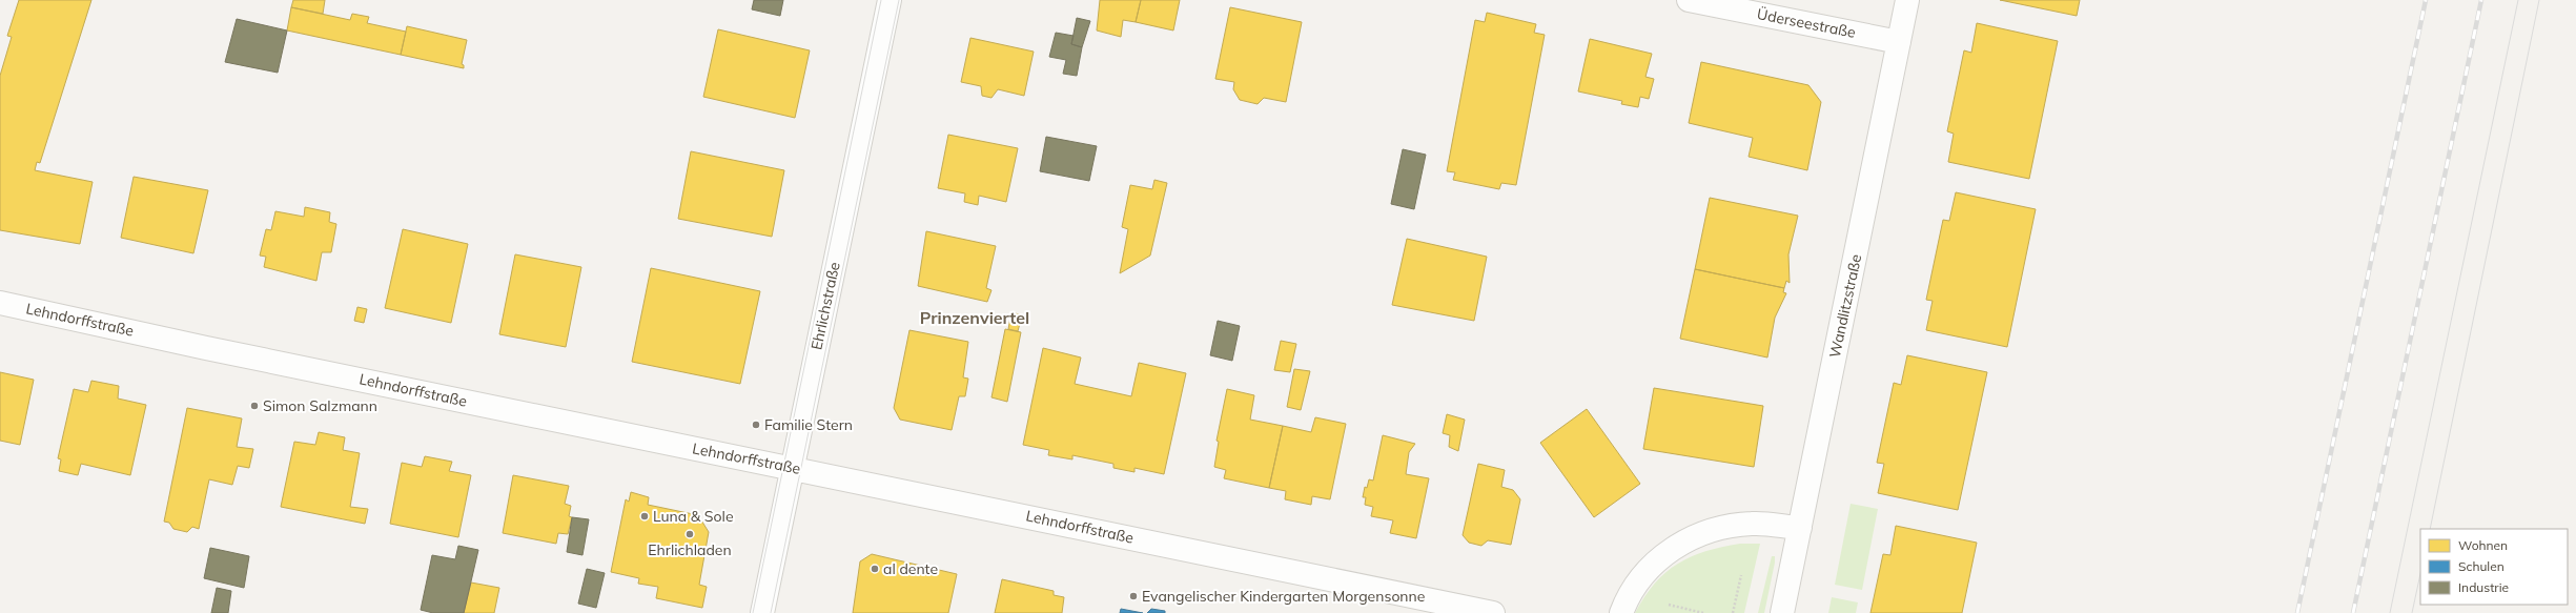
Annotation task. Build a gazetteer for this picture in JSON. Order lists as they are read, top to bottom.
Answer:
{
  "streets": {
    "street": [
      "Üderseestraße",
      "Ehrlichstraße",
      "Wandlitzstraße",
      "Lehndorffstraße"
    ]
  },
  "crossings": [
    ["Üderseestraße", "Wandlitzstraße"],
    ["Ehrlichstraße", "Lehndorffstraße"]
  ],
  "districts": ["Prinzenviertel"],
  "places": [
    "Simon Salzmann",
    "Familie Stern",
    "Luna & Sole",
    "Ehrlichladen",
    "al dente",
    "Evangelischer Kindergarten Morgensonne"
  ],
  "legend": ["Wohnen", "Schulen", "Industrie"]
}
